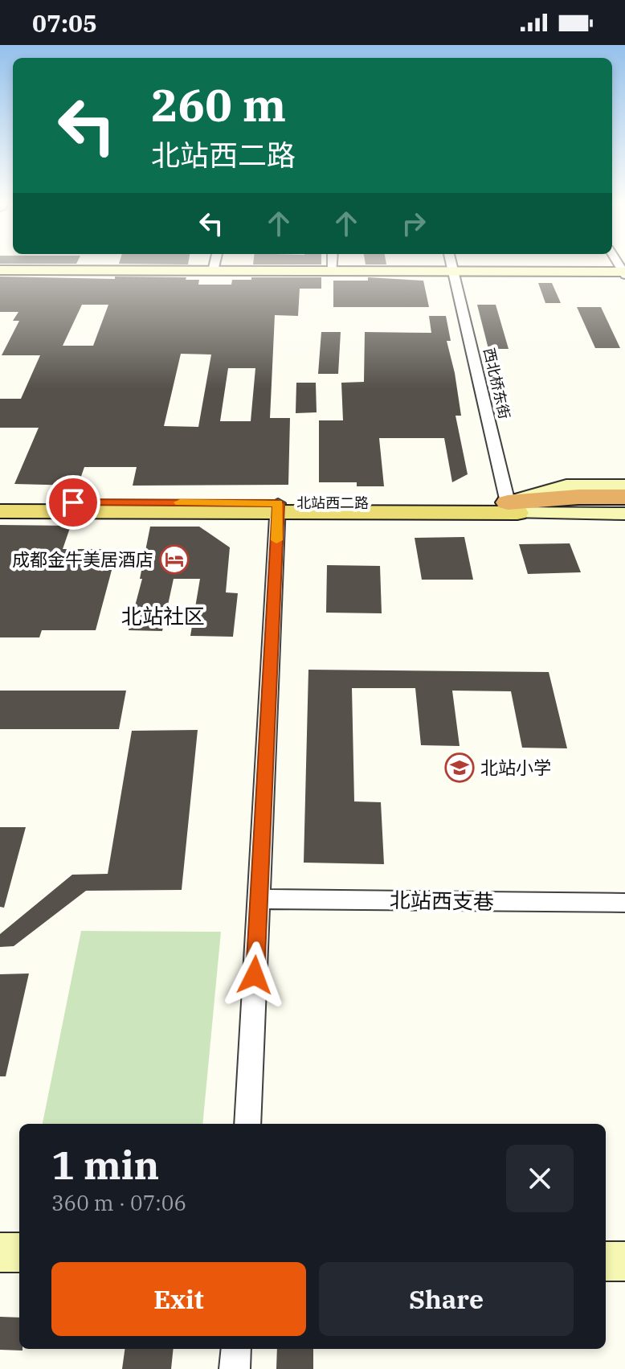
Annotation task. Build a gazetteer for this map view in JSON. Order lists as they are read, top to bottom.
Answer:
{
  "streets": {
    "main road": ["北站西二路"],
    "street": ["西北桥东街", "北站西支巷"]
  },
  "crossings": [
    ["西北桥东街", "北站西二路"]
  ],
  "districts": ["北站社区"],
  "places": {
    "hotel": ["成都金牛美居酒店"],
    "school or university": ["北站小学"]
  },
  "page": {
    "status": "07:05",
    "turn": ["260 m", "北站西二路"],
    "heading": ["1 min", "360 m · 07:06"],
    "buttons": ["Exit", "Share"]
  }
}
